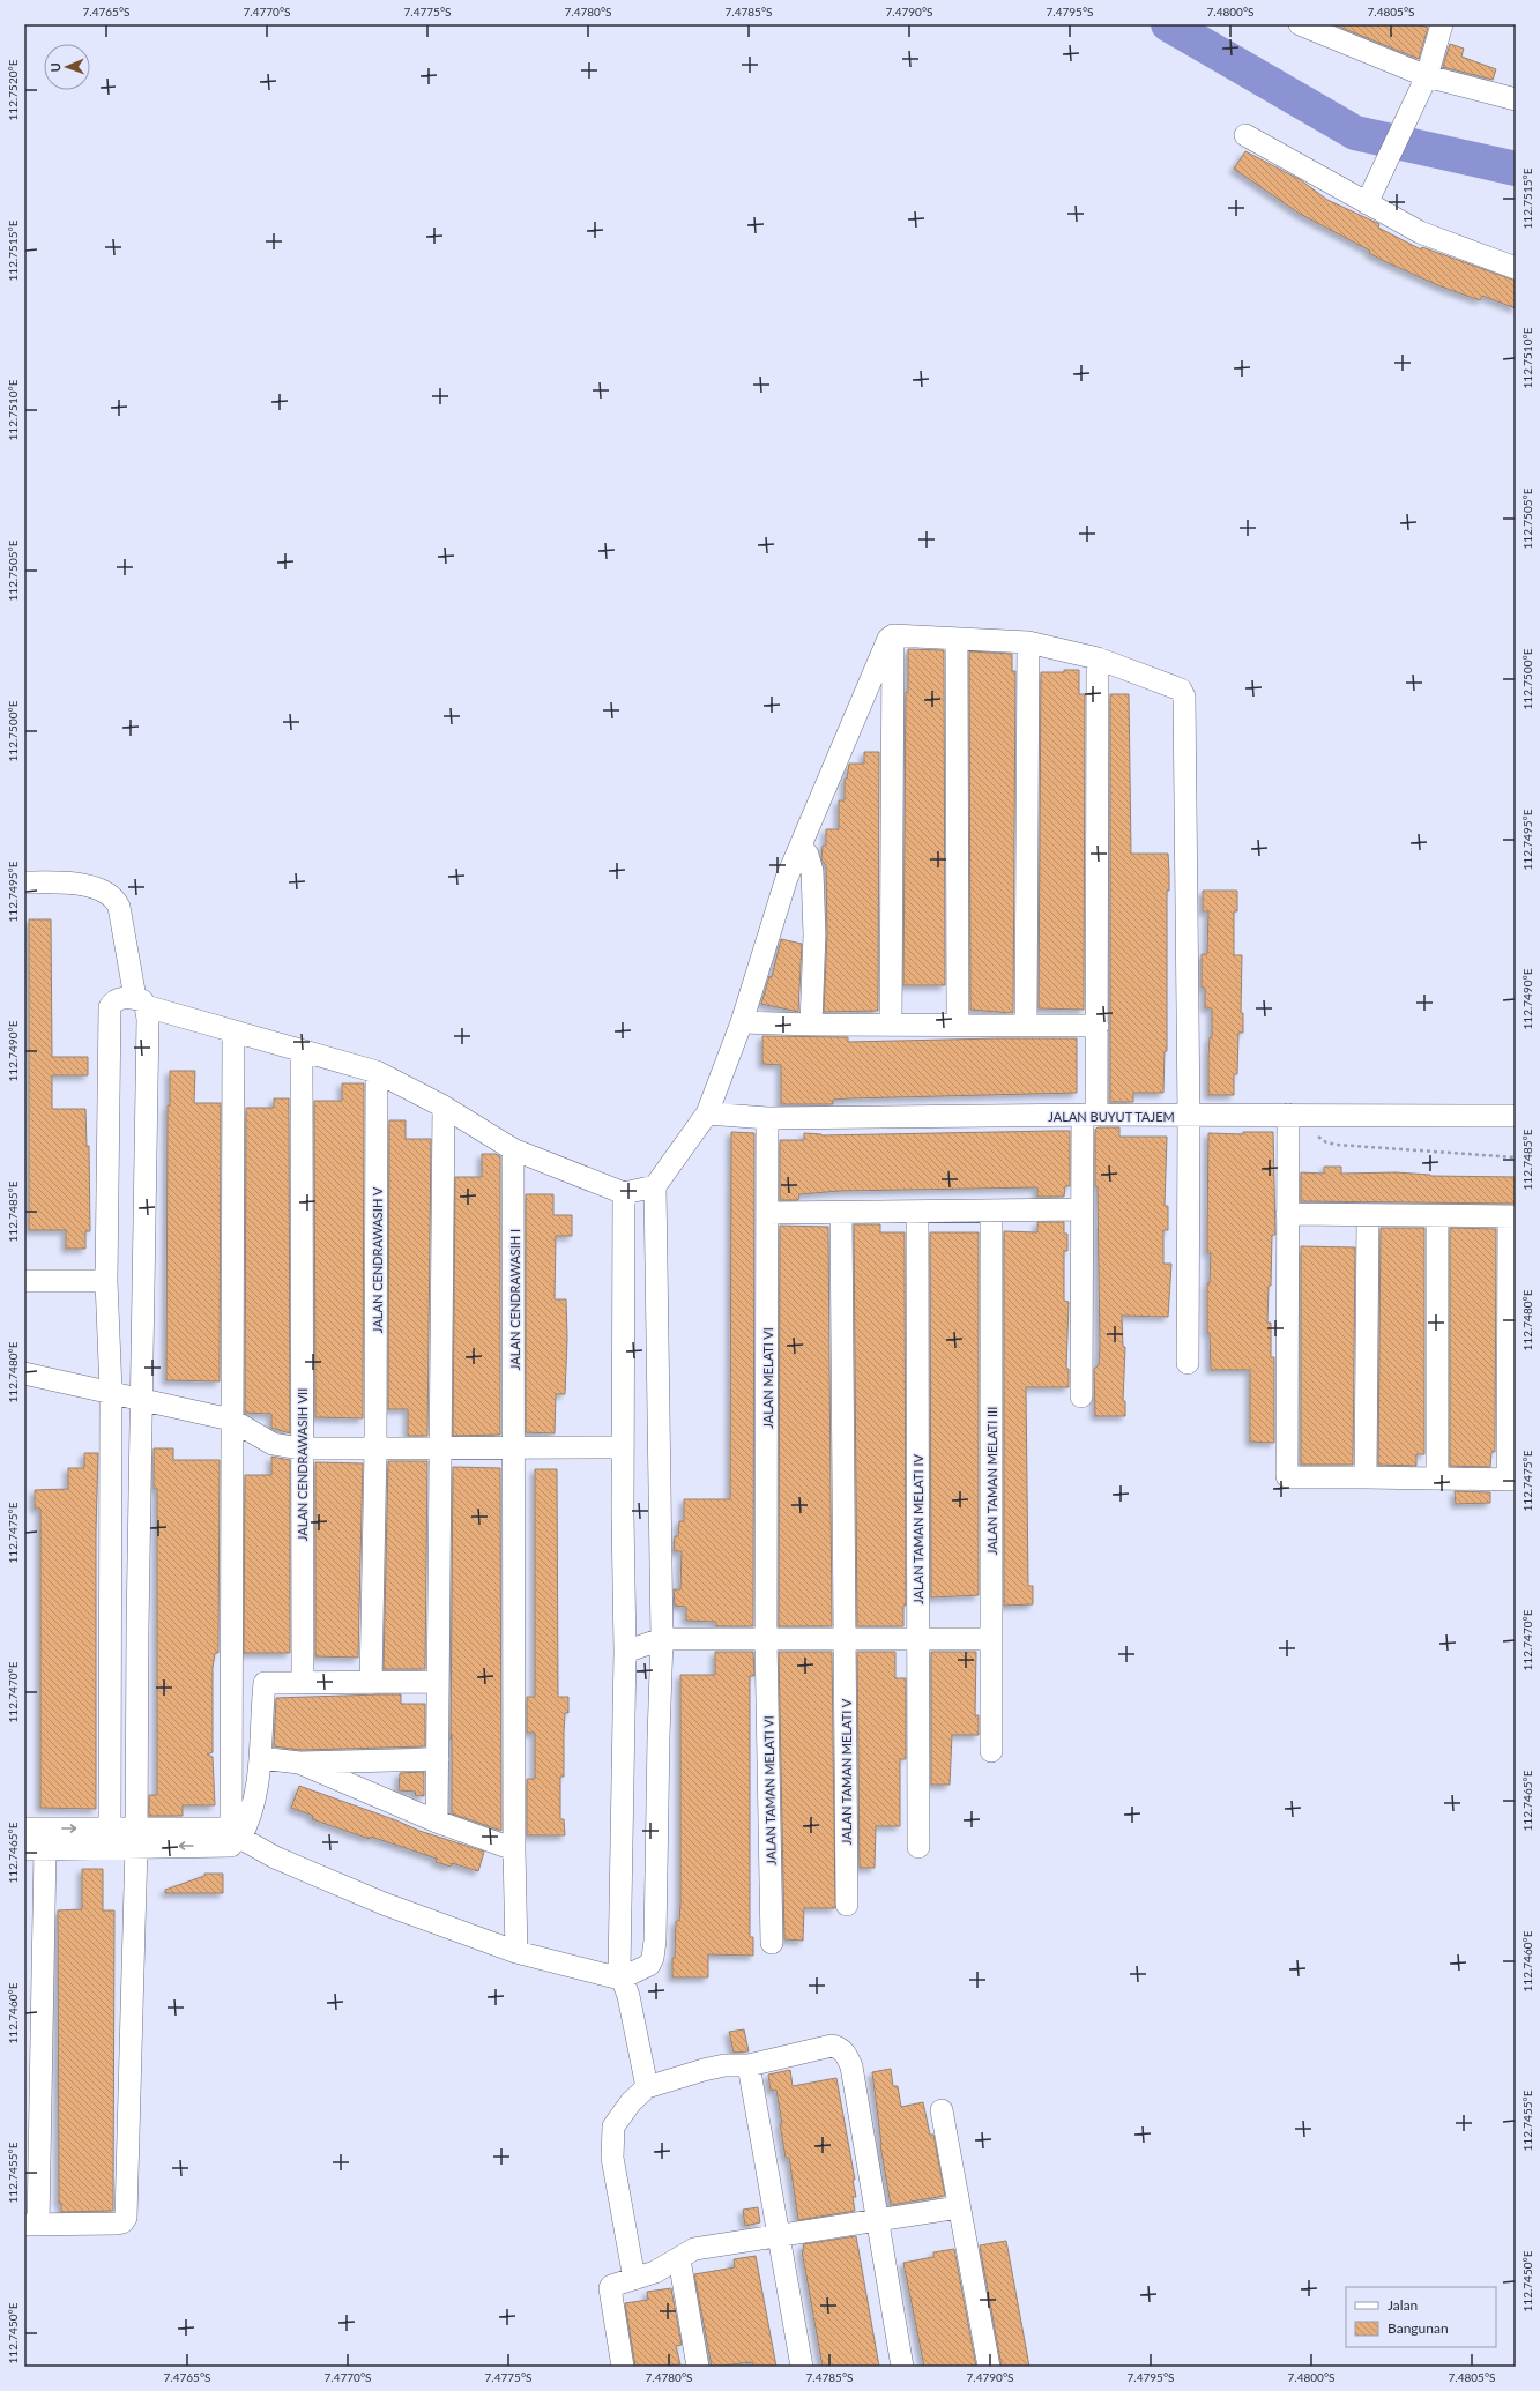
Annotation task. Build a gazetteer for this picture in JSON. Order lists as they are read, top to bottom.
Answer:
{
  "streets": {
    "street": [
      "JALAN BUYUT TAJEM",
      "JALAN CENDRAWASIH V",
      "JALAN CENDRAWASIH I",
      "JALAN MELATI VI",
      "JALAN CENDRAWASIH VII",
      "JALAN TAMAN MELATI III",
      "JALAN TAMAN MELATI IV",
      "JALAN TAMAN MELATI V",
      "JALAN TAMAN MELATI VI"
    ]
  },
  "crossings": [
    ["JALAN BUYUT TAJEM", "JALAN MELATI VI"],
    ["JALAN MELATI VI", "JALAN TAMAN MELATI VI"]
  ],
  "legend": ["Jalan", "Bangunan"],
  "north": "left",
  "coordinates": [
    "7.4765°S",
    "7.4770°S",
    "7.4775°S",
    "7.4780°S",
    "7.4785°S",
    "7.4790°S",
    "7.4795°S",
    "7.4800°S",
    "7.4805°S",
    "112.7520°E",
    "112.7515°E",
    "112.7510°E",
    "112.7505°E",
    "112.7500°E",
    "112.7495°E",
    "112.7490°E",
    "112.7485°E",
    "112.7480°E",
    "112.7475°E",
    "112.7470°E",
    "112.7465°E",
    "112.7460°E",
    "112.7455°E",
    "112.7450°E"
  ]
}
